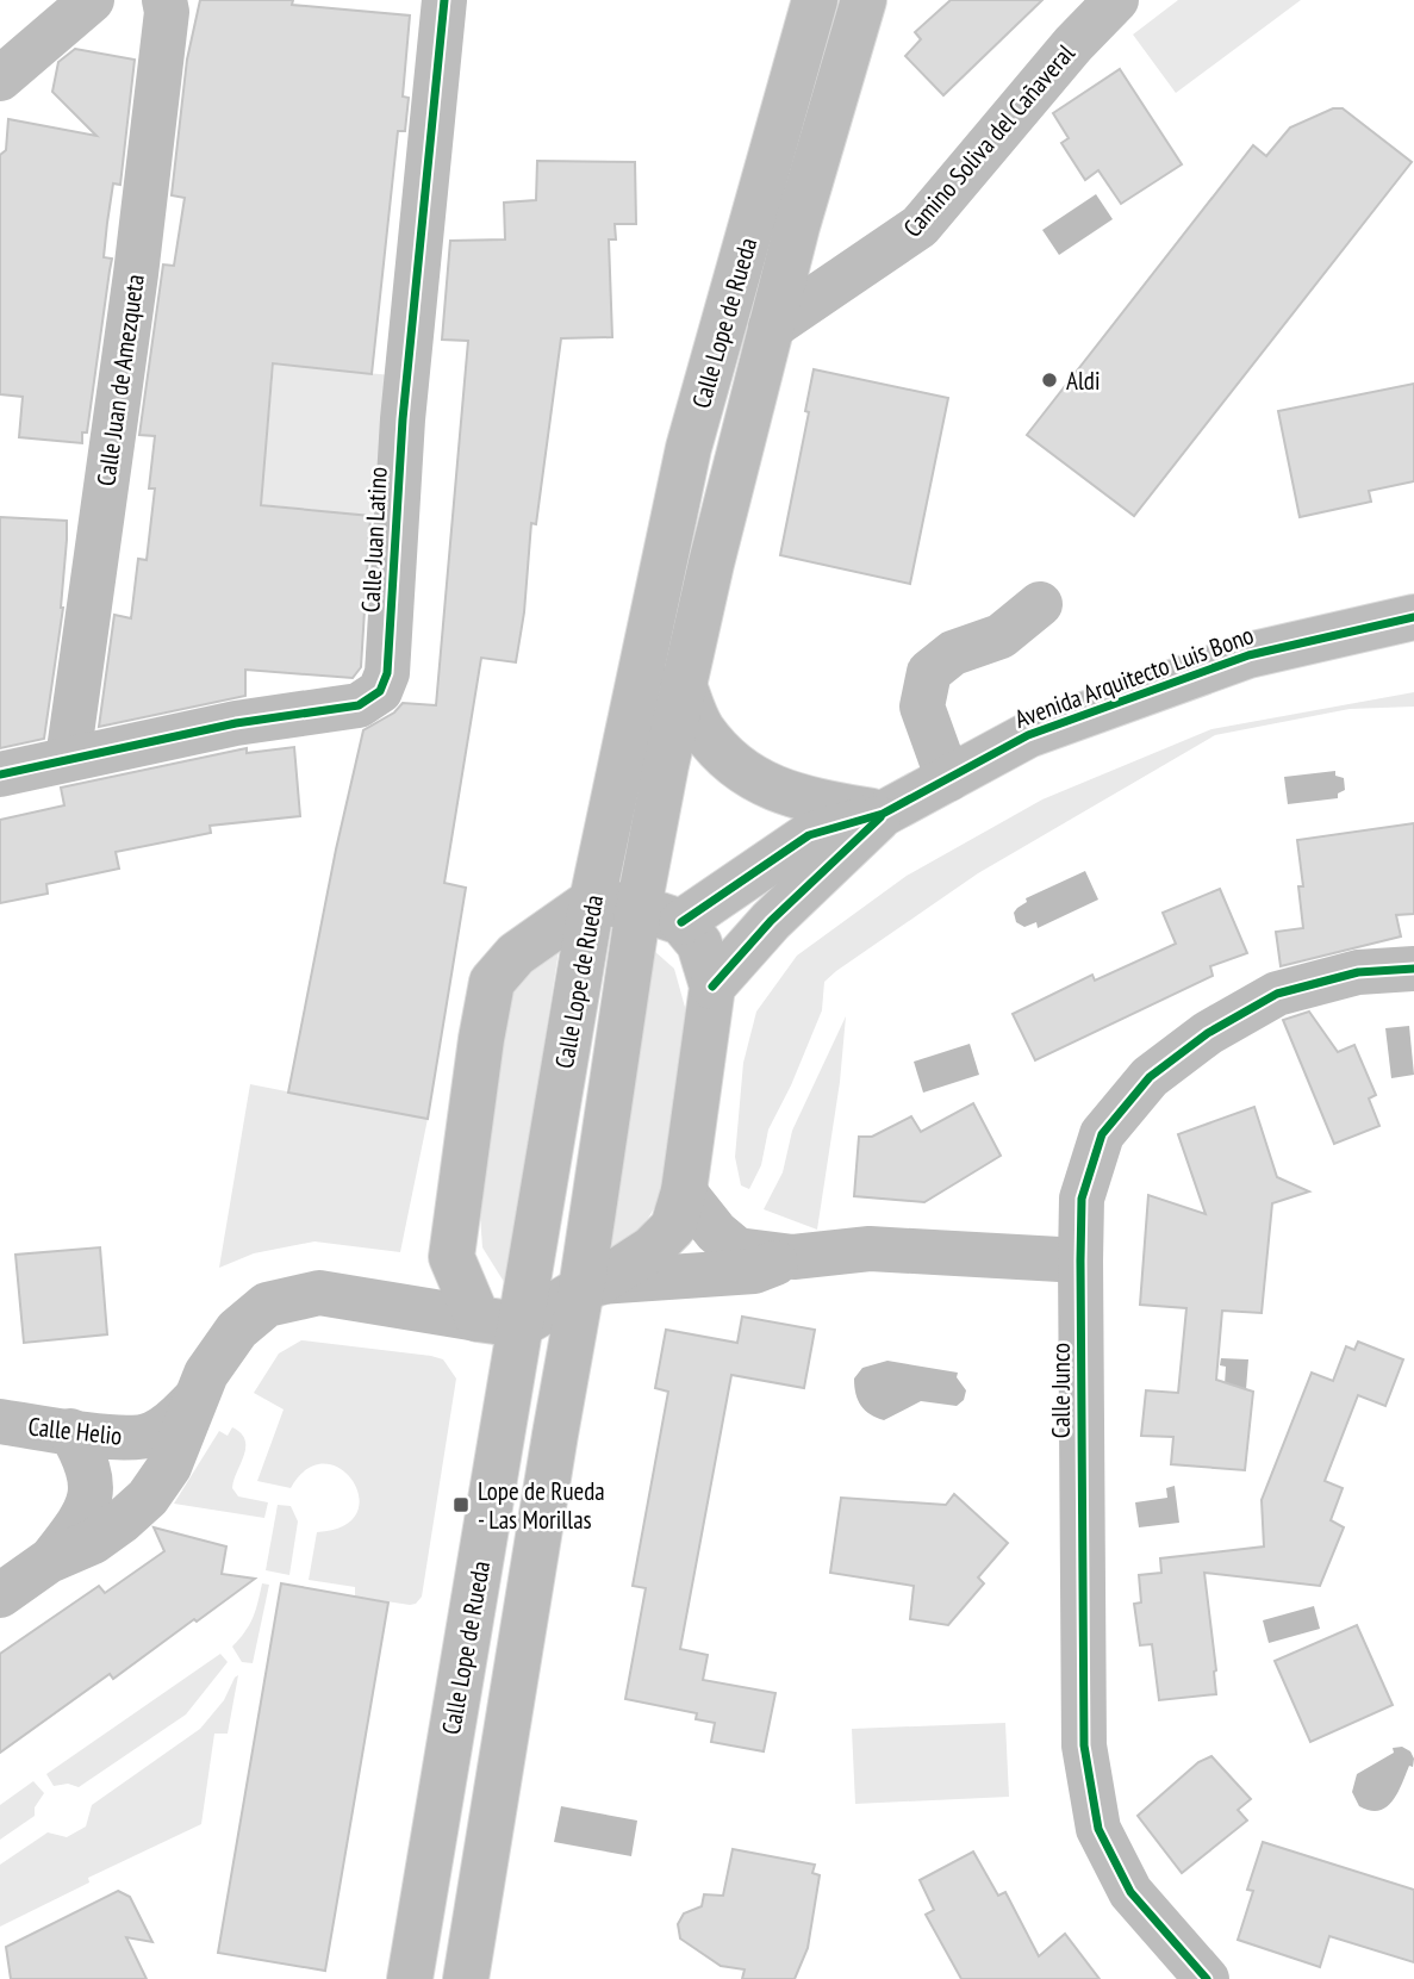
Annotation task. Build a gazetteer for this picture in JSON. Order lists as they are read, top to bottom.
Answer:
{
  "streets": {
    "main road": [
      "Camino Soliva del Cañaveral",
      "Calle Lope de Rueda",
      "Calle Juan de Amezqueta",
      "Calle Juan Latino",
      "Avenida Arquitecto Luis Bono",
      "Calle Junco",
      "Calle Helio"
    ]
  },
  "crossings": [
    ["Camino Soliva del Cañaveral", "Calle Lope de Rueda"],
    ["Calle Juan de Amezqueta", "Calle Juan Latino"]
  ],
  "places": {
    "other": ["Aldi"],
    "transit": ["Lope de Rueda - Las Morillas"]
  }
}
